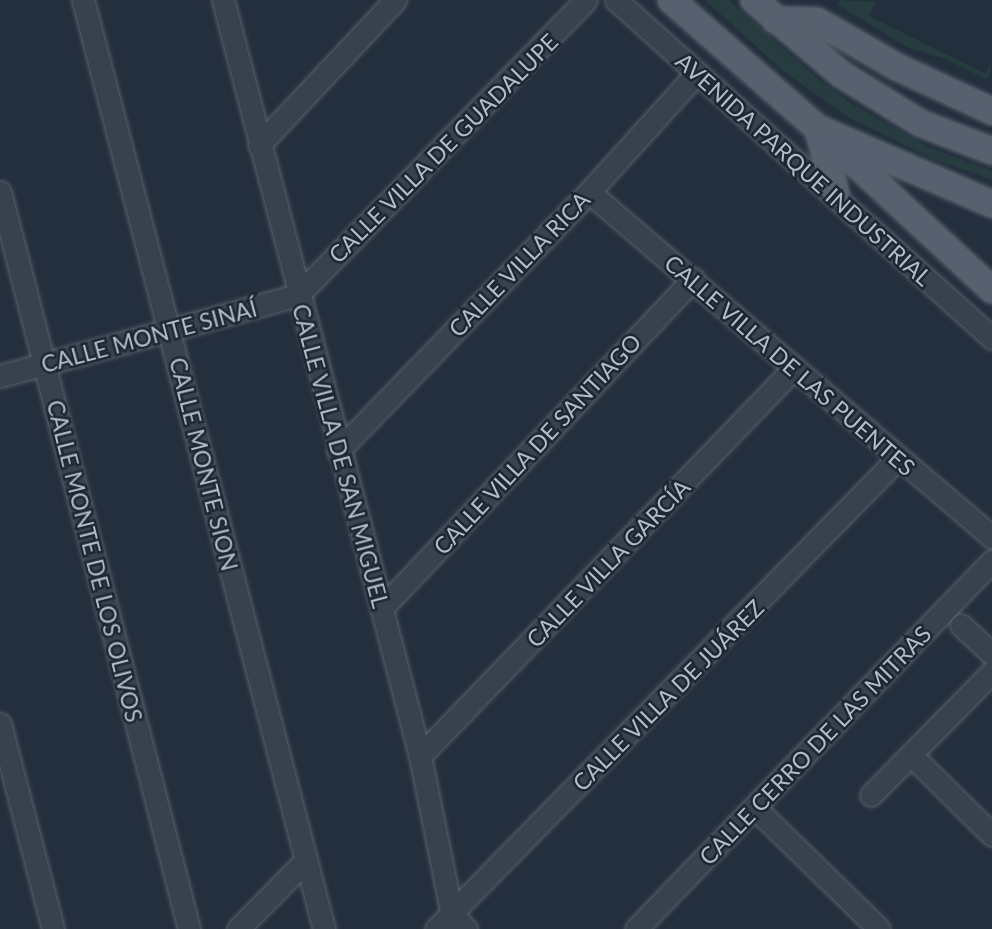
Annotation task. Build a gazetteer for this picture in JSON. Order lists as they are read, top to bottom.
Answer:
{
  "streets": {
    "street": [
      "CALLE VILLA DE GUADALUPE",
      "AVENIDA PARQUE INDUSTRIAL",
      "CALLE VILLA RICA",
      "CALLE MONTE SINAÍ",
      "CALLE VILLA DE LAS PUENTES",
      "CALLE VILLA DE SANTIAGO",
      "CALLE VILLA DE SAN MIGUEL",
      "CALLE MONTE SION",
      "CALLE MONTE DE LOS OLIVOS",
      "CALLE VILLA GARCÍA",
      "CALLE VILLA DE JUÁREZ",
      "CALLE CERRO DE LAS MITRAS"
    ]
  },
  "crossings": [
    ["CALLE VILLA DE GUADALUPE", "CALLE MONTE SINAÍ"],
    ["CALLE VILLA DE GUADALUPE", "CALLE VILLA DE SAN MIGUEL"],
    ["AVENIDA PARQUE INDUSTRIAL", "CALLE VILLA RICA"],
    ["CALLE VILLA RICA", "CALLE VILLA DE LAS PUENTES"],
    ["CALLE VILLA RICA", "CALLE VILLA DE SAN MIGUEL"],
    ["CALLE MONTE SINAÍ", "CALLE VILLA DE SAN MIGUEL"],
    ["CALLE MONTE SINAÍ", "CALLE MONTE SION"],
    ["CALLE MONTE SINAÍ", "CALLE MONTE DE LOS OLIVOS"],
    ["CALLE VILLA DE LAS PUENTES", "CALLE VILLA DE SANTIAGO"],
    ["CALLE VILLA DE LAS PUENTES", "CALLE VILLA GARCÍA"],
    ["CALLE VILLA DE LAS PUENTES", "CALLE VILLA DE JUÁREZ"],
    ["CALLE VILLA DE SANTIAGO", "CALLE VILLA DE SAN MIGUEL"],
    ["CALLE VILLA DE SAN MIGUEL", "CALLE VILLA GARCÍA"],
    ["CALLE VILLA DE SAN MIGUEL", "CALLE VILLA DE JUÁREZ"]
  ]
}
